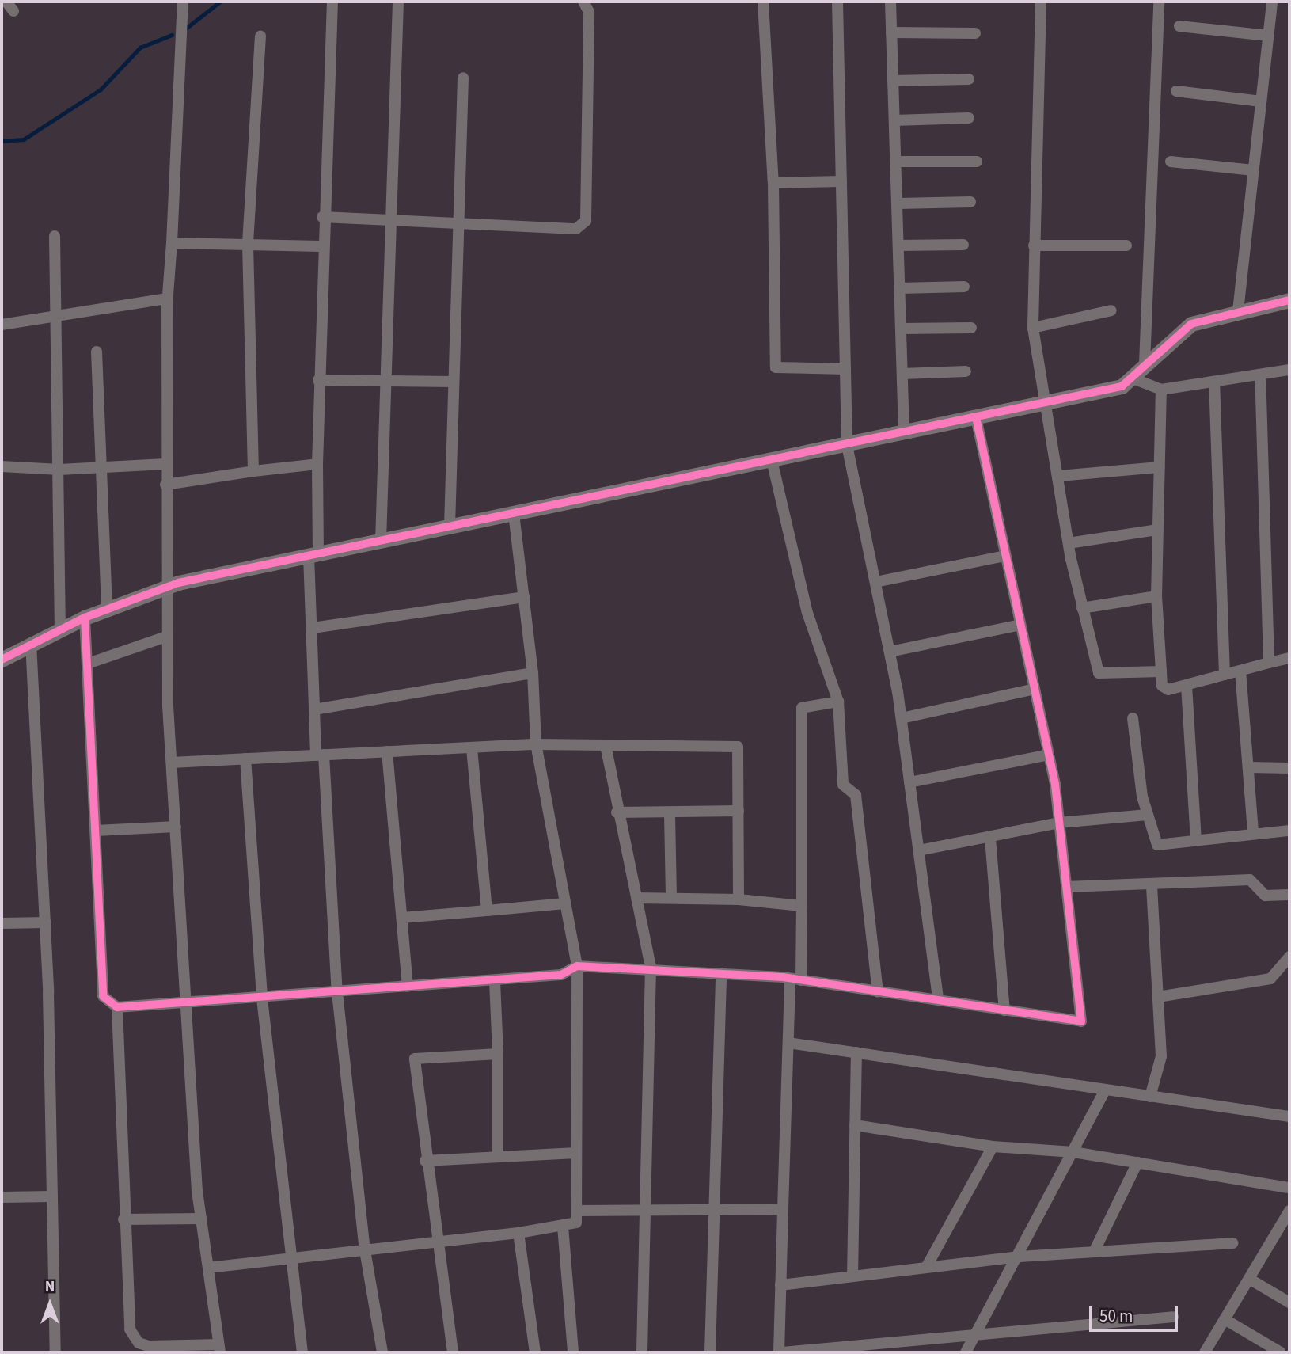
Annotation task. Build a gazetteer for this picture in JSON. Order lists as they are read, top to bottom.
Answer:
{
  "scale_bar": "50 m",
  "north": "top"
}
